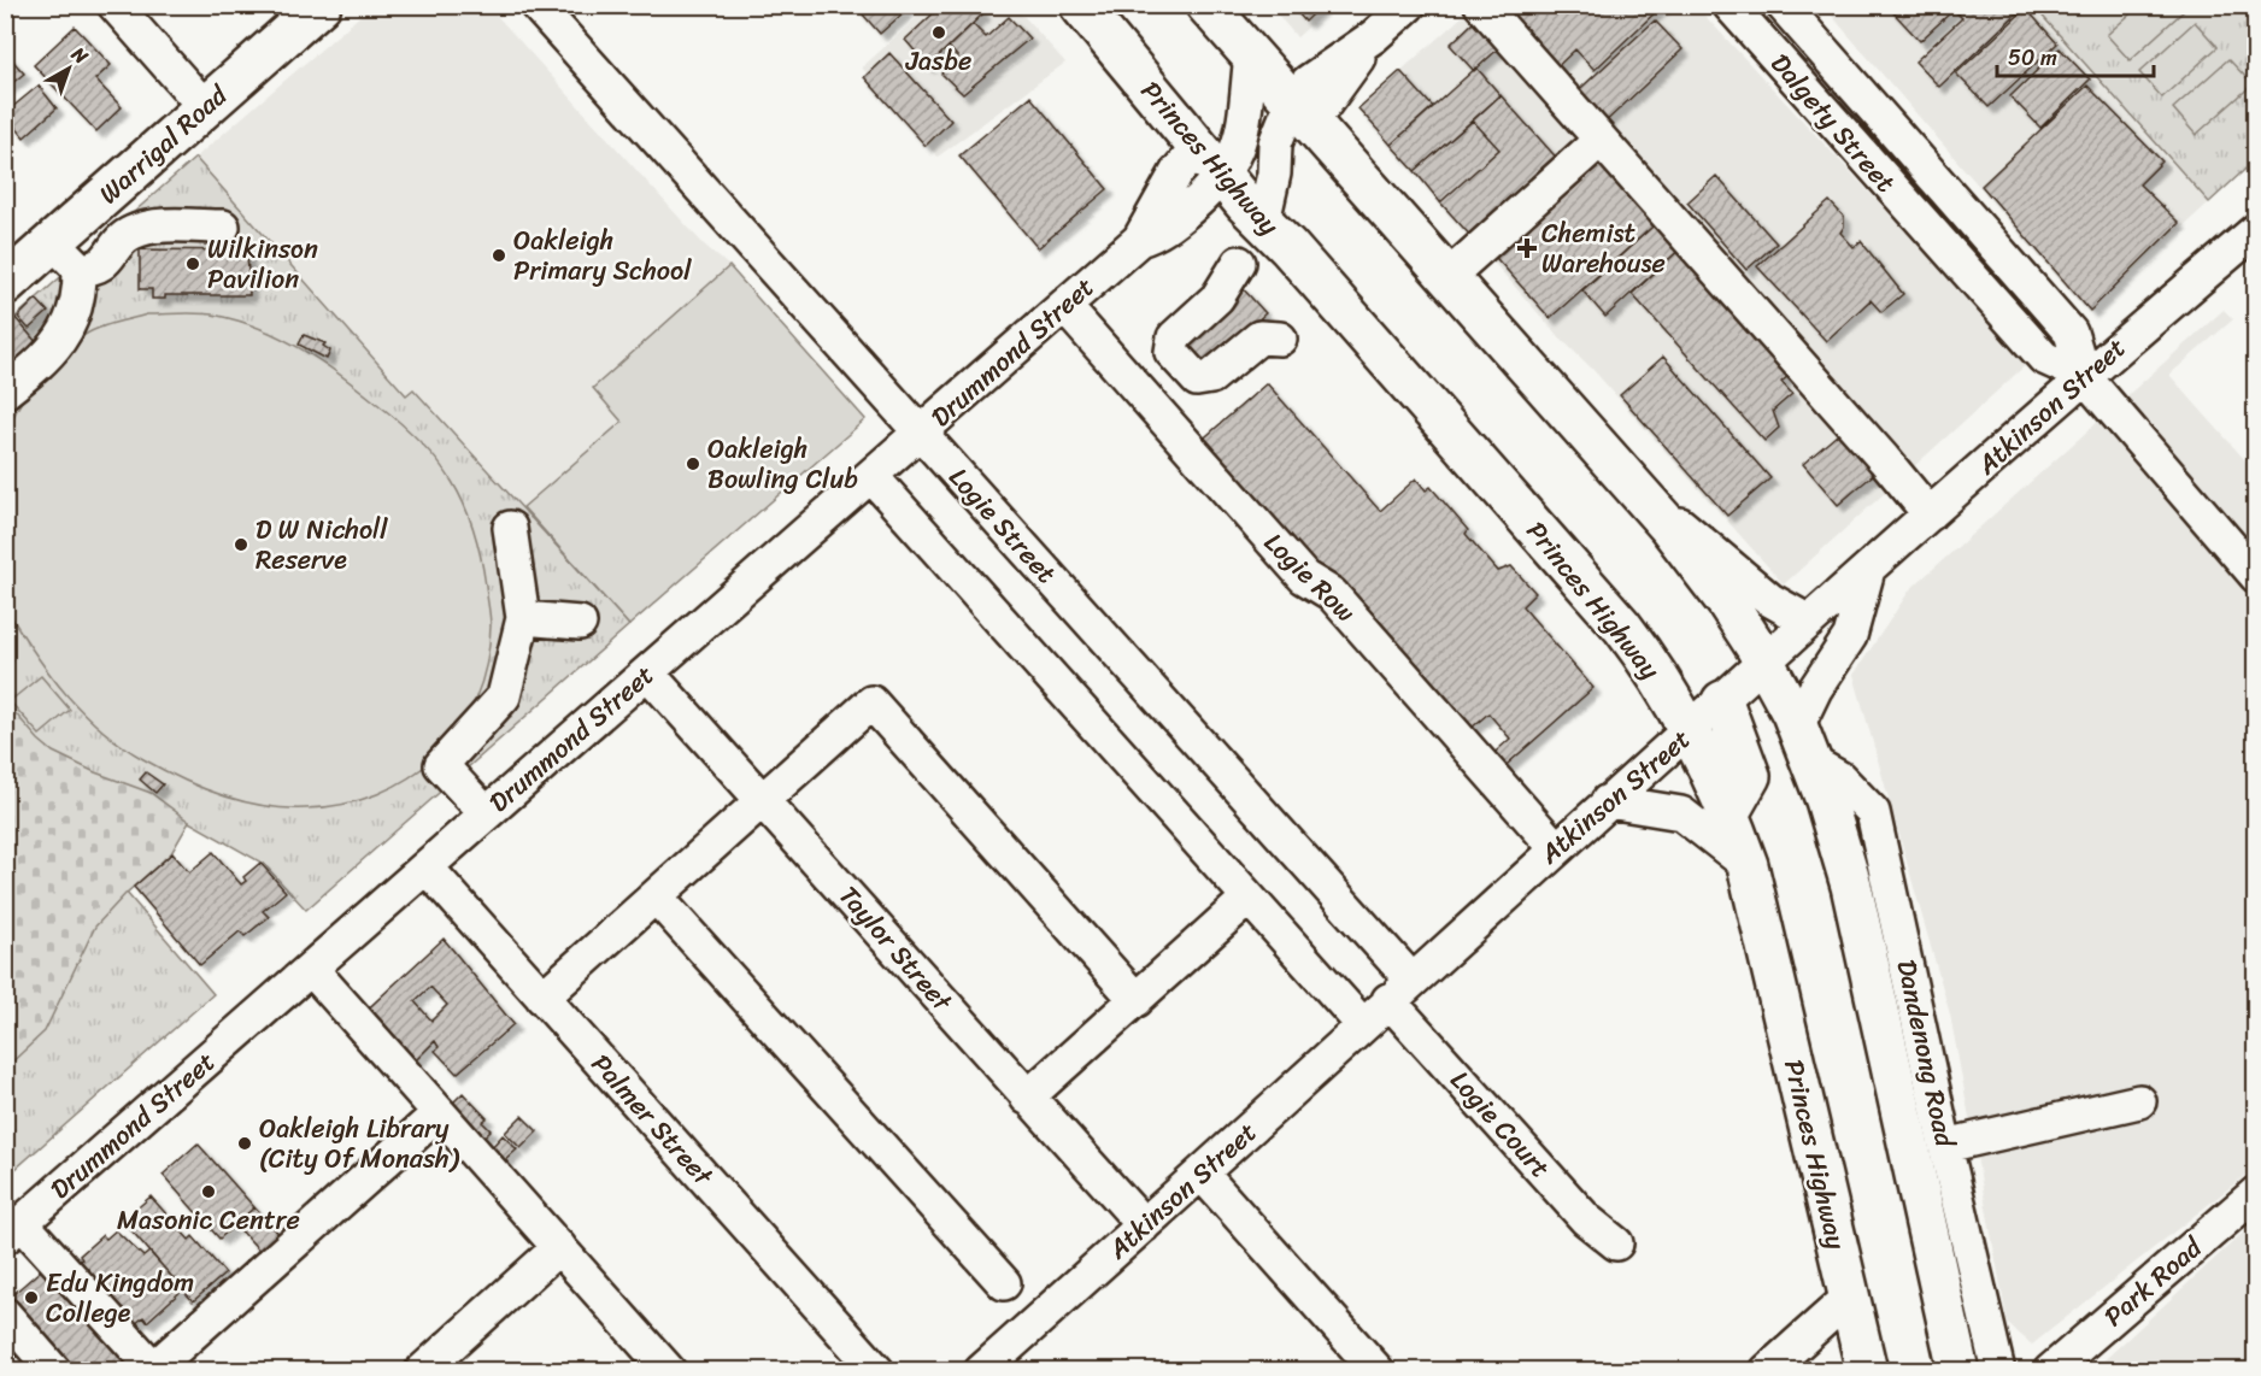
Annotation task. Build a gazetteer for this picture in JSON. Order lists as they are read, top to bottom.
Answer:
{
  "streets": {
    "highway": ["Warrigal Road", "Princes Highway"],
    "street": [
      "Dalgety Street",
      "Drummond Street",
      "Atkinson Street",
      "Logie Street",
      "Logie Row",
      "Taylor Street",
      "Dandenong Road",
      "Palmer Street",
      "Logie Court",
      "Park Road"
    ]
  },
  "crossings": [
    ["Dalgety Street", "Atkinson Street"],
    ["Princes Highway", "Drummond Street"],
    ["Princes Highway", "Atkinson Street"],
    ["Drummond Street", "Logie Street"],
    ["Drummond Street", "Logie Row"],
    ["Drummond Street", "Taylor Street"],
    ["Drummond Street", "Palmer Street"],
    ["Atkinson Street", "Logie Street"],
    ["Atkinson Street", "Logie Row"],
    ["Atkinson Street", "Taylor Street"],
    ["Atkinson Street", "Logie Court"],
    ["Logie Street", "Logie Court"]
  ],
  "places": {
    "other": [
      "Jasbe",
      "Oakleigh Primary School",
      "Wilkinson Pavilion",
      "Oakleigh Bowling Club",
      "D W Nicholl Reserve",
      "Oakleigh Library (City Of Monash)",
      "Masonic Centre",
      "Edu Kingdom College"
    ],
    "health": ["Chemist Warehouse"]
  },
  "scale_bar": "50 m",
  "north": "top right"
}
